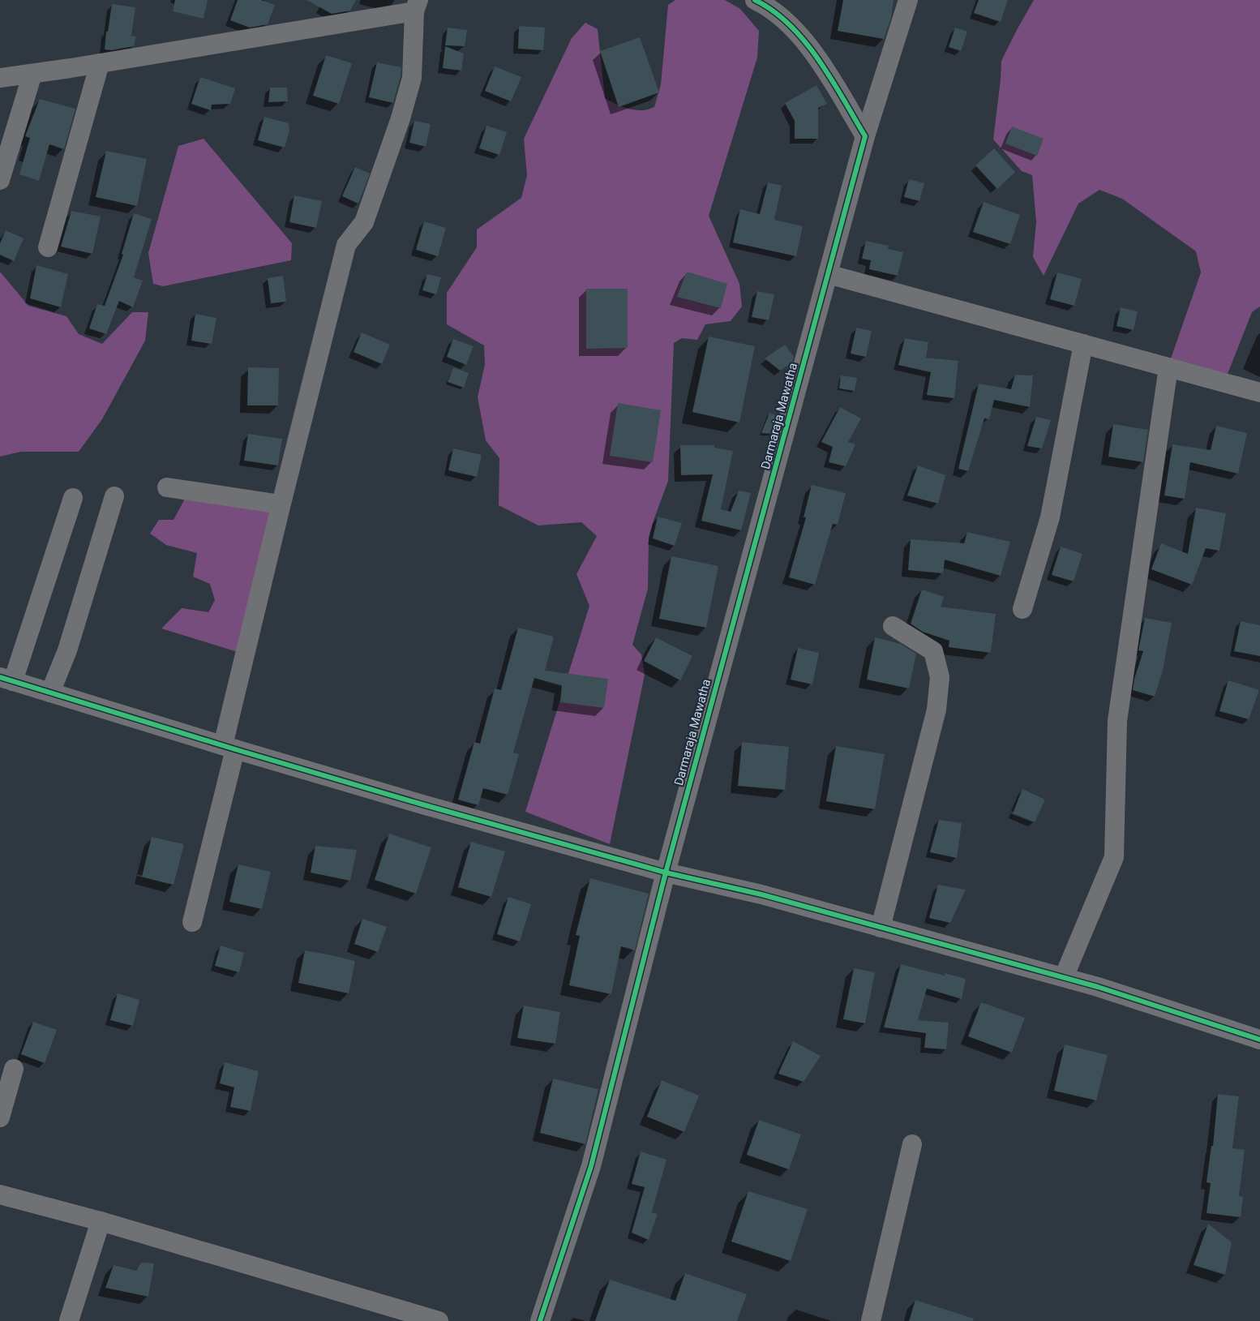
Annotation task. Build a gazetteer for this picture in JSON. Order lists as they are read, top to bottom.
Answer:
{
  "streets": {
    "street": ["Darmaraja Mawatha"]
  }
}
